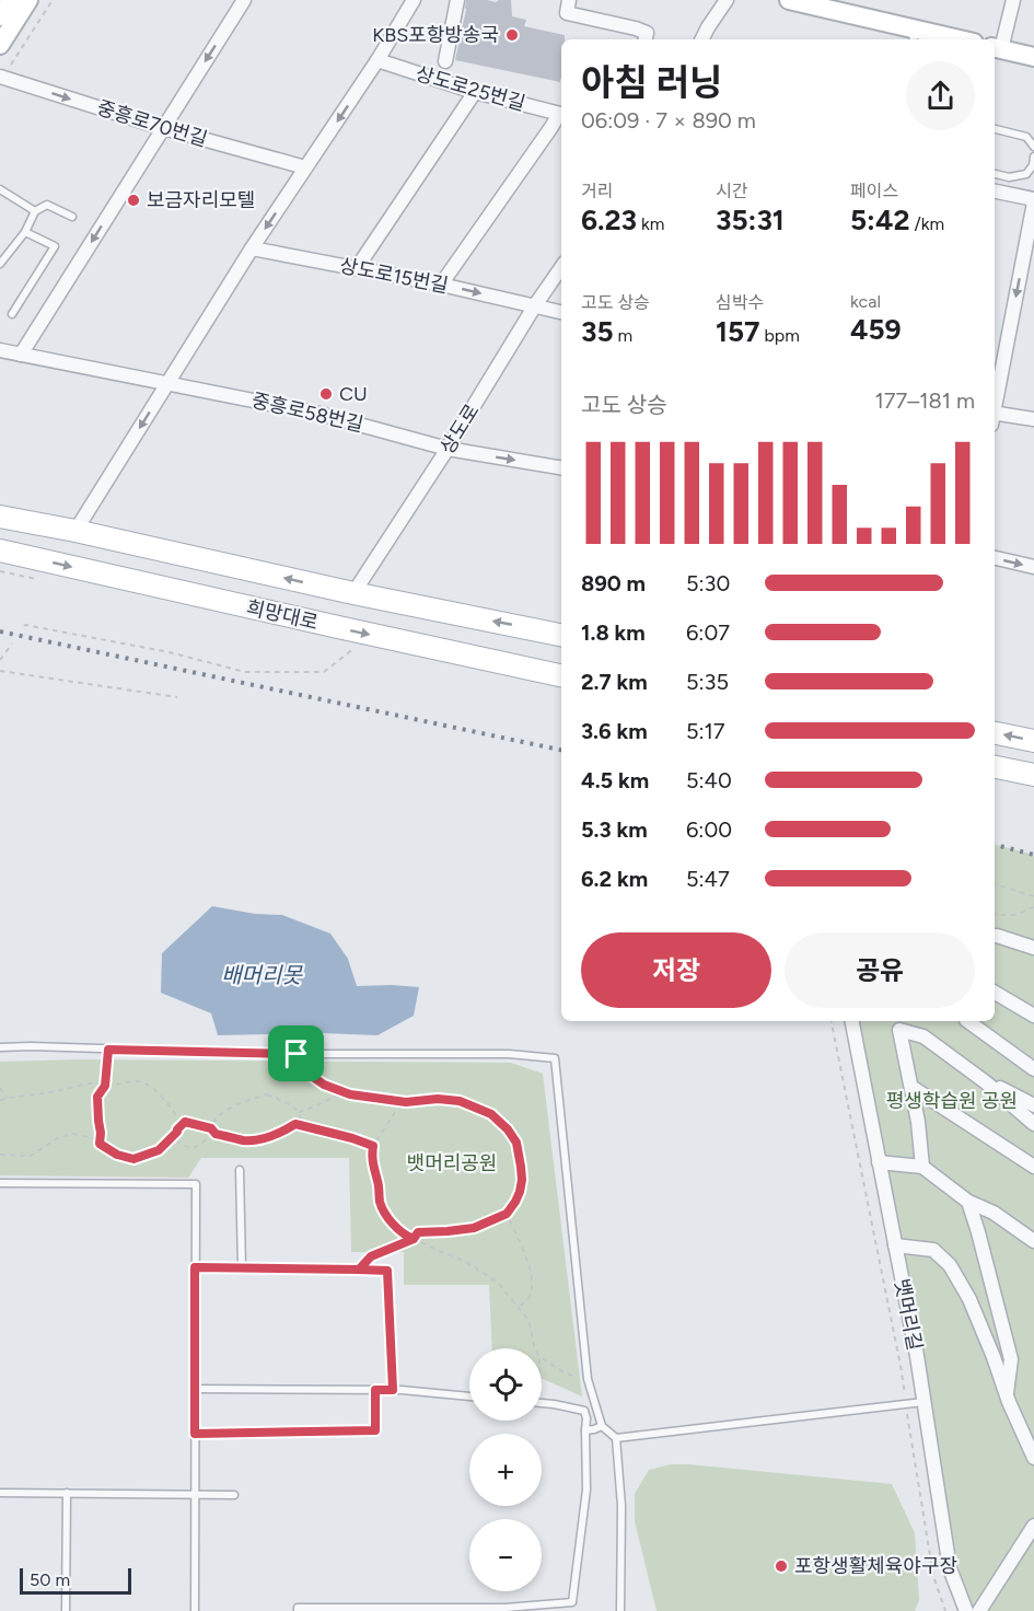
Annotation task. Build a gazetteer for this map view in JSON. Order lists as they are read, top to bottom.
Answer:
{
  "streets": {
    "main road": ["희망대로"],
    "street": [
      "상도로25번길",
      "중흥로70번길",
      "상도로15번길",
      "중흥로58번길",
      "상도로",
      "뱃머리길"
    ]
  },
  "crossings": [
    ["상도로15번길", "상도로"],
    ["중흥로58번길", "상도로"],
    ["상도로", "희망대로"]
  ],
  "one_way": ["중흥로70번길"],
  "water": ["배머리못"],
  "parks": ["평생학습원 공원", "뱃머리공원"],
  "places": [
    "KBS포항방송국",
    "보금자리모텔",
    "CU",
    "포항생활체육야구장"
  ],
  "scale_bar": "50 m",
  "page": {
    "heading": ["아침 러닝", "06:09 · 7 × 890 m"],
    "stats": [
      ["거리", "6.23 km"],
      ["시간", "35:31"],
      ["페이스", "5:42 /km"],
      ["고도 상승", "35 m"],
      ["심박수", "157 bpm"],
      ["kcal", "459"]
    ],
    "chart": ["고도 상승", "177–181 m"],
    "list": [
      {
        "name": "890 m",
        "note": "5:30"
      },
      {
        "name": "1.8 km",
        "note": "6:07"
      },
      {
        "name": "2.7 km",
        "note": "5:35"
      },
      {
        "name": "3.6 km",
        "note": "5:17"
      },
      {
        "name": "4.5 km",
        "note": "5:40"
      },
      {
        "name": "5.3 km",
        "note": "6:00"
      },
      {
        "name": "6.2 km",
        "note": "5:47"
      }
    ],
    "buttons": ["저장", "공유"],
    "map_buttons": ["+", "−"],
    "scale": "50 m"
  }
}
